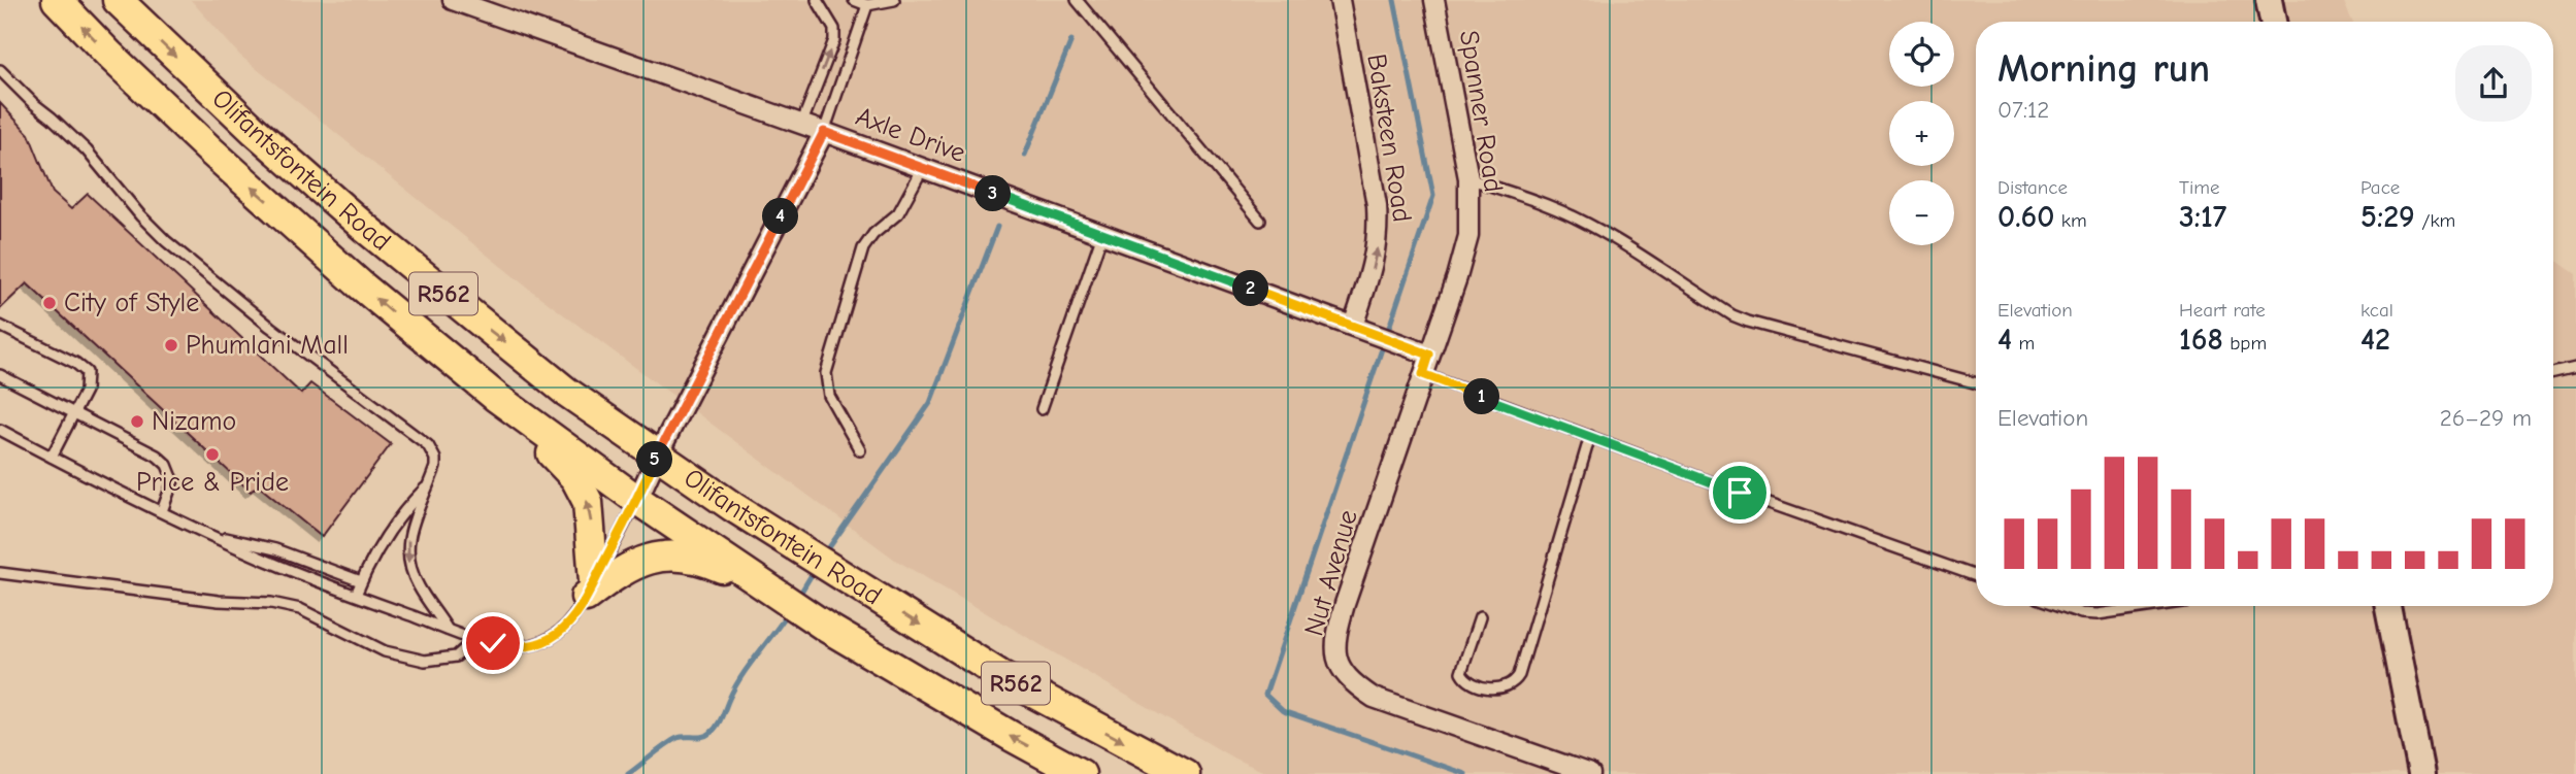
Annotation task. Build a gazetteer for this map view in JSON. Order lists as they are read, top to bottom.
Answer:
{
  "streets": {
    "main road": ["Olifantsfontein Road", "R562"],
    "street": [
      "Spanner Road",
      "Axle Drive",
      "Baksteen Road",
      "Nut Avenue"
    ]
  },
  "crossings": [
    ["Spanner Road", "Axle Drive"],
    ["Spanner Road", "Nut Avenue"],
    ["Axle Drive", "Baksteen Road"],
    ["Axle Drive", "Nut Avenue"]
  ],
  "one_way": ["Baksteen Road"],
  "places": [
    "City of Style",
    "Phumlani Mall",
    "Nizamo",
    "Price & Pride"
  ],
  "page": {
    "map_buttons": ["+", "−"],
    "heading": ["Morning run", "07:12"],
    "stats": [
      ["Distance", "0.60 km"],
      ["Time", "3:17"],
      ["Pace", "5:29 /km"],
      ["Elevation", "4 m"],
      ["Heart rate", "168 bpm"],
      ["kcal", "42"]
    ],
    "pins": [
      "3",
      "4",
      "2",
      "1",
      "5"
    ],
    "chart": ["Elevation", "26–29 m"]
  }
}
